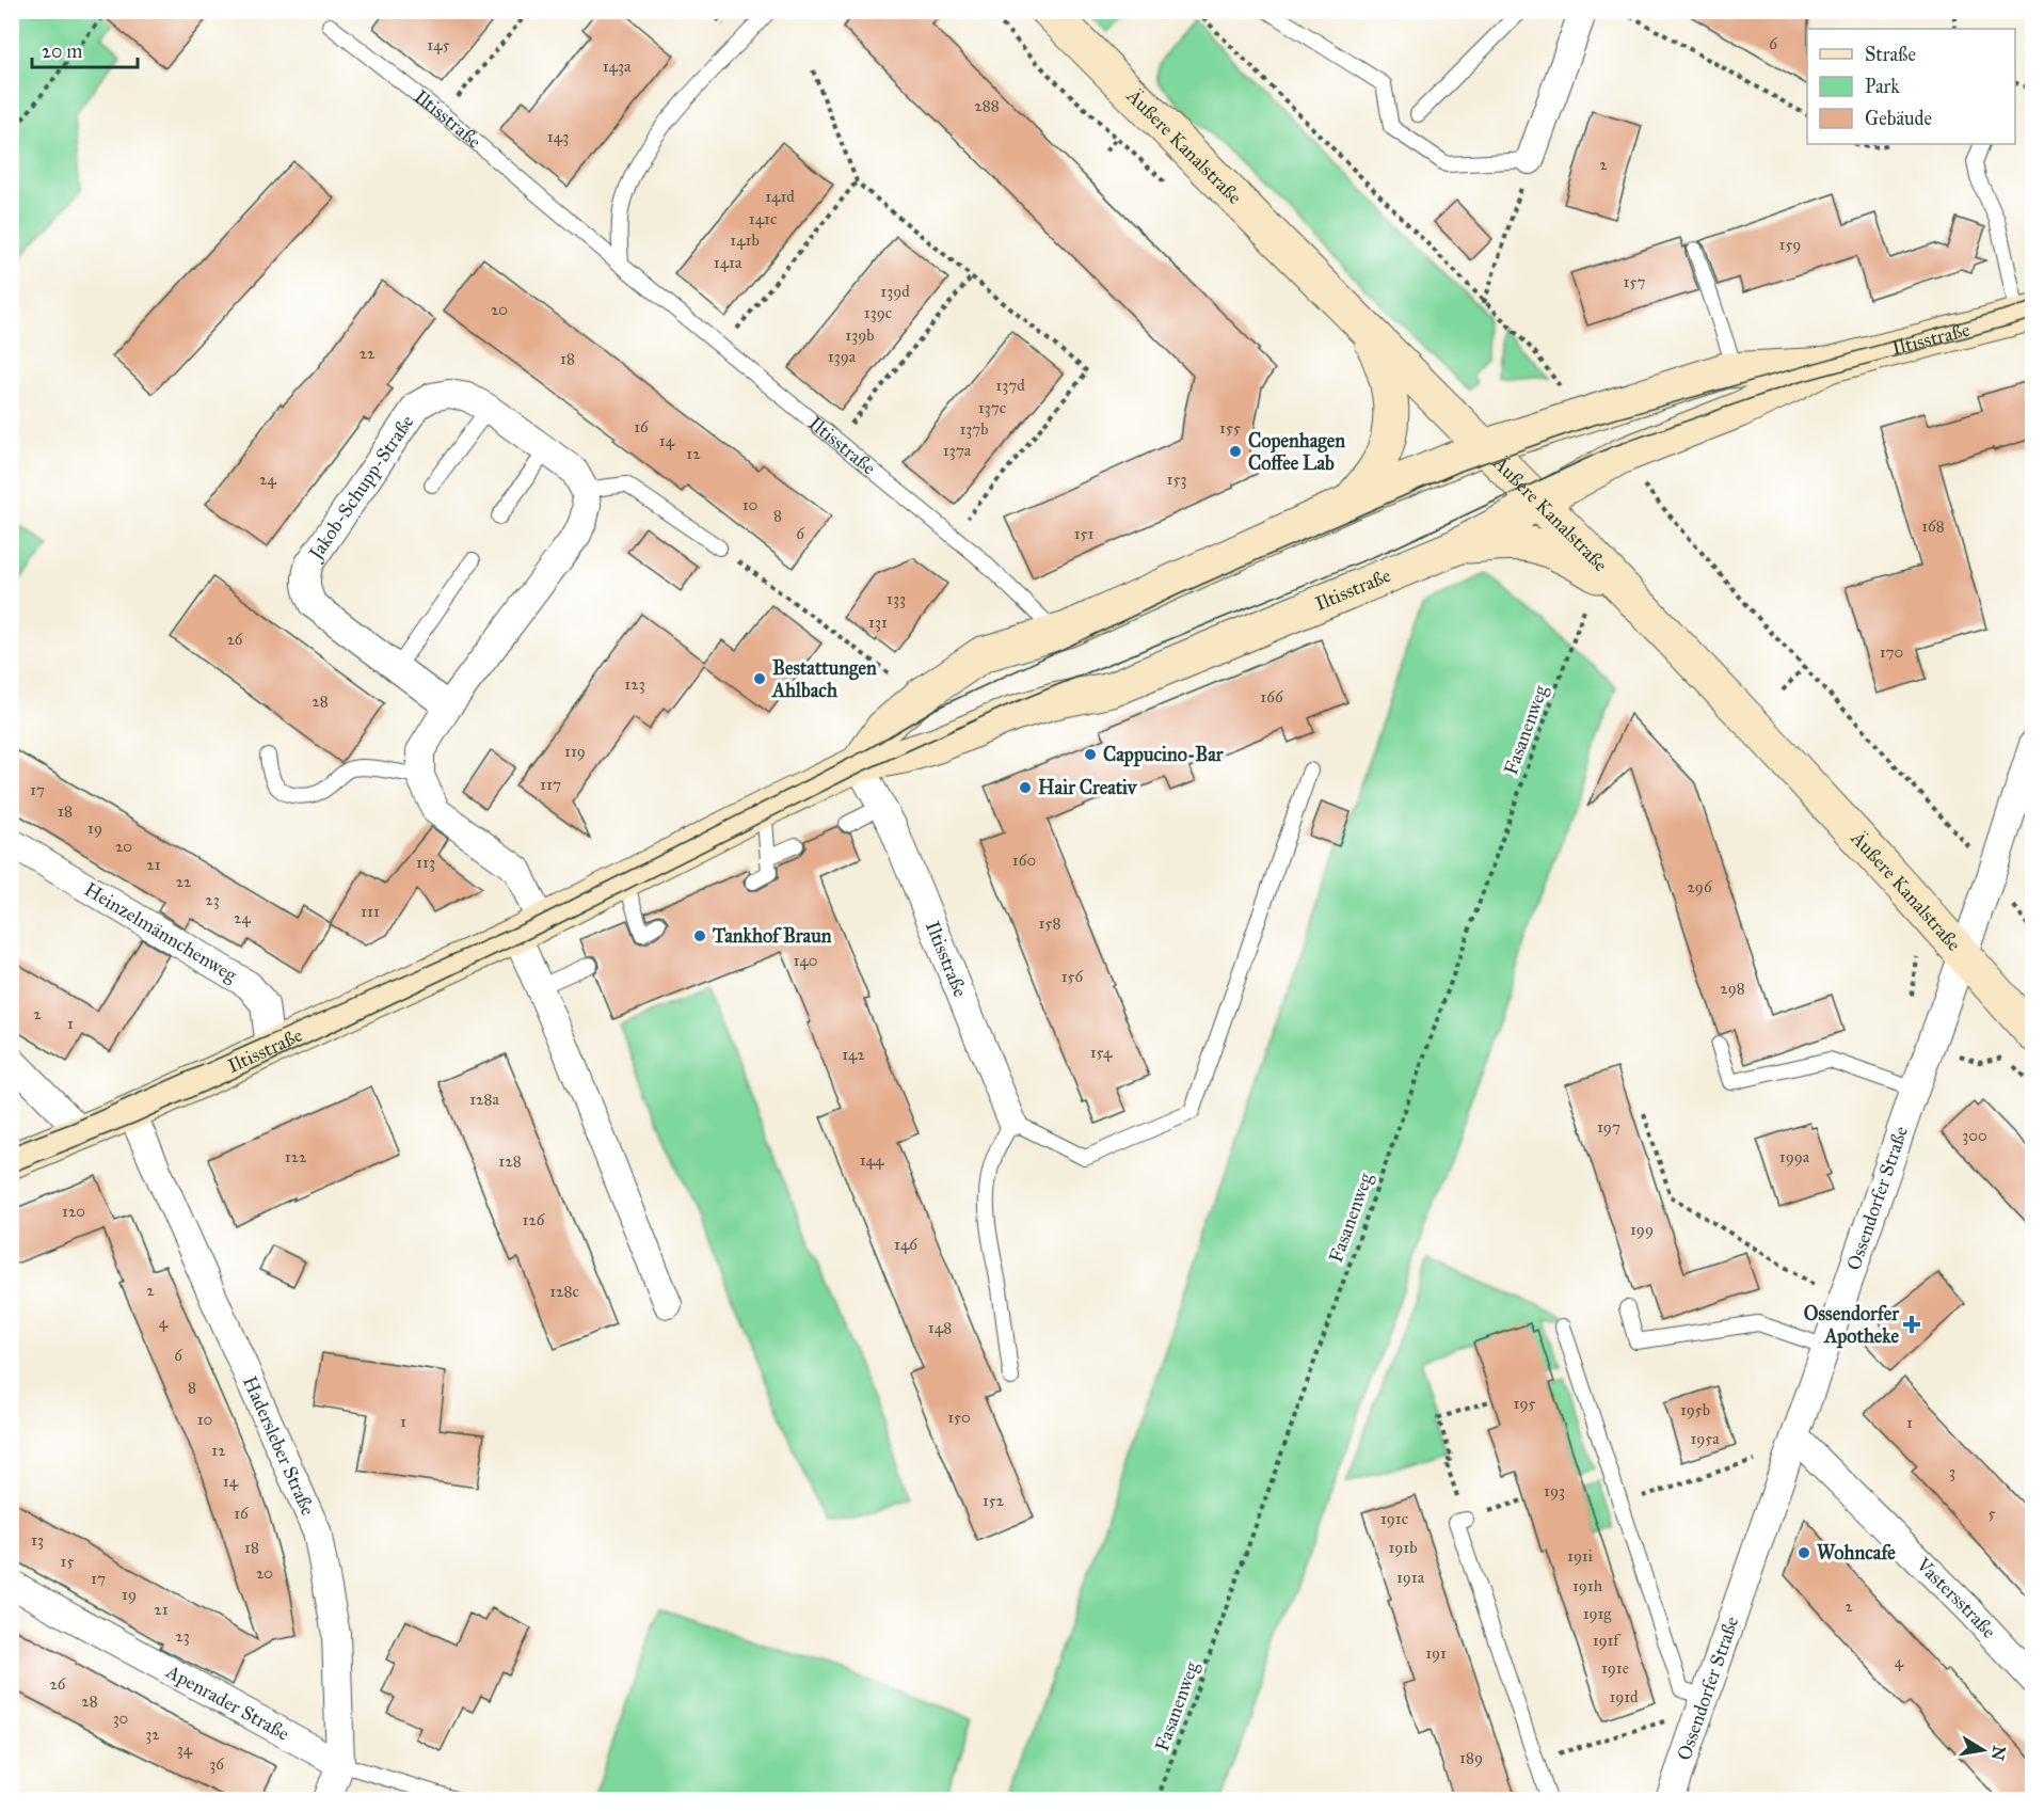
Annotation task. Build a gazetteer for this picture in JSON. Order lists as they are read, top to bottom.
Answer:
{
  "streets": {
    "street": [
      "Iltisstraße",
      "Äußere Kanalstraße",
      "Jakob-Schupp-Straße",
      "Heinzelmännchenweg",
      "Ossendorfer Straße",
      "Hadersleber Straße",
      "Vastersstraße",
      "Apenrader Straße"
    ],
    "path": ["Fasanenweg"]
  },
  "crossings": [
    ["Iltisstraße", "Äußere Kanalstraße"],
    ["Iltisstraße", "Heinzelmännchenweg"],
    ["Iltisstraße", "Hadersleber Straße"],
    ["Äußere Kanalstraße", "Ossendorfer Straße"],
    ["Ossendorfer Straße", "Vastersstraße"],
    ["Hadersleber Straße", "Apenrader Straße"]
  ],
  "places": {
    "other": [
      "Copenhagen Coffee Lab",
      "Bestattungen Ahlbach",
      "Cappucino-Bar",
      "Hair Creativ",
      "Tankhof Braun",
      "Wohncafe"
    ],
    "health": ["Ossendorfer Apotheke"]
  },
  "house_numbers": [
    "6",
    "145",
    "143a",
    "288",
    "143",
    "2",
    "141d",
    "141c",
    "141b",
    "159",
    "141a",
    "157",
    "139d",
    "20",
    "139c",
    "139b",
    "22",
    "139a",
    "18",
    "137d",
    "137c",
    "16",
    "155",
    "137b",
    "14",
    "137a",
    "12",
    "24",
    "153",
    "10",
    "8",
    "168",
    "6",
    "151",
    "133",
    "131",
    "26",
    "170",
    "123",
    "166",
    "28",
    "119",
    "117",
    "17",
    "18",
    "19",
    "20",
    "160",
    "113",
    "21",
    "22",
    "296",
    "23",
    "111",
    "24",
    "158",
    "140",
    "156",
    "298",
    "2",
    "1",
    "154",
    "142",
    "128a",
    "197",
    "300",
    "122",
    "199a",
    "144",
    "128",
    "120",
    "126",
    "199",
    "146",
    "2",
    "128c",
    "4",
    "148",
    "6",
    "8",
    "195",
    "195b",
    "150",
    "10",
    "1",
    "1",
    "195a",
    "12",
    "3",
    "14",
    "193",
    "152",
    "16",
    "5",
    "191c",
    "13",
    "18",
    "191b",
    "191i",
    "15",
    "20",
    "191a",
    "17",
    "191h",
    "19",
    "2",
    "21",
    "191g",
    "23",
    "191f",
    "191",
    "4",
    "191e",
    "26",
    "191d",
    "28",
    "30",
    "32",
    "34",
    "189",
    "36"
  ],
  "legend": ["Straße", "Park", "Gebäude"],
  "scale_bar": "20 m",
  "north": "right"
}
